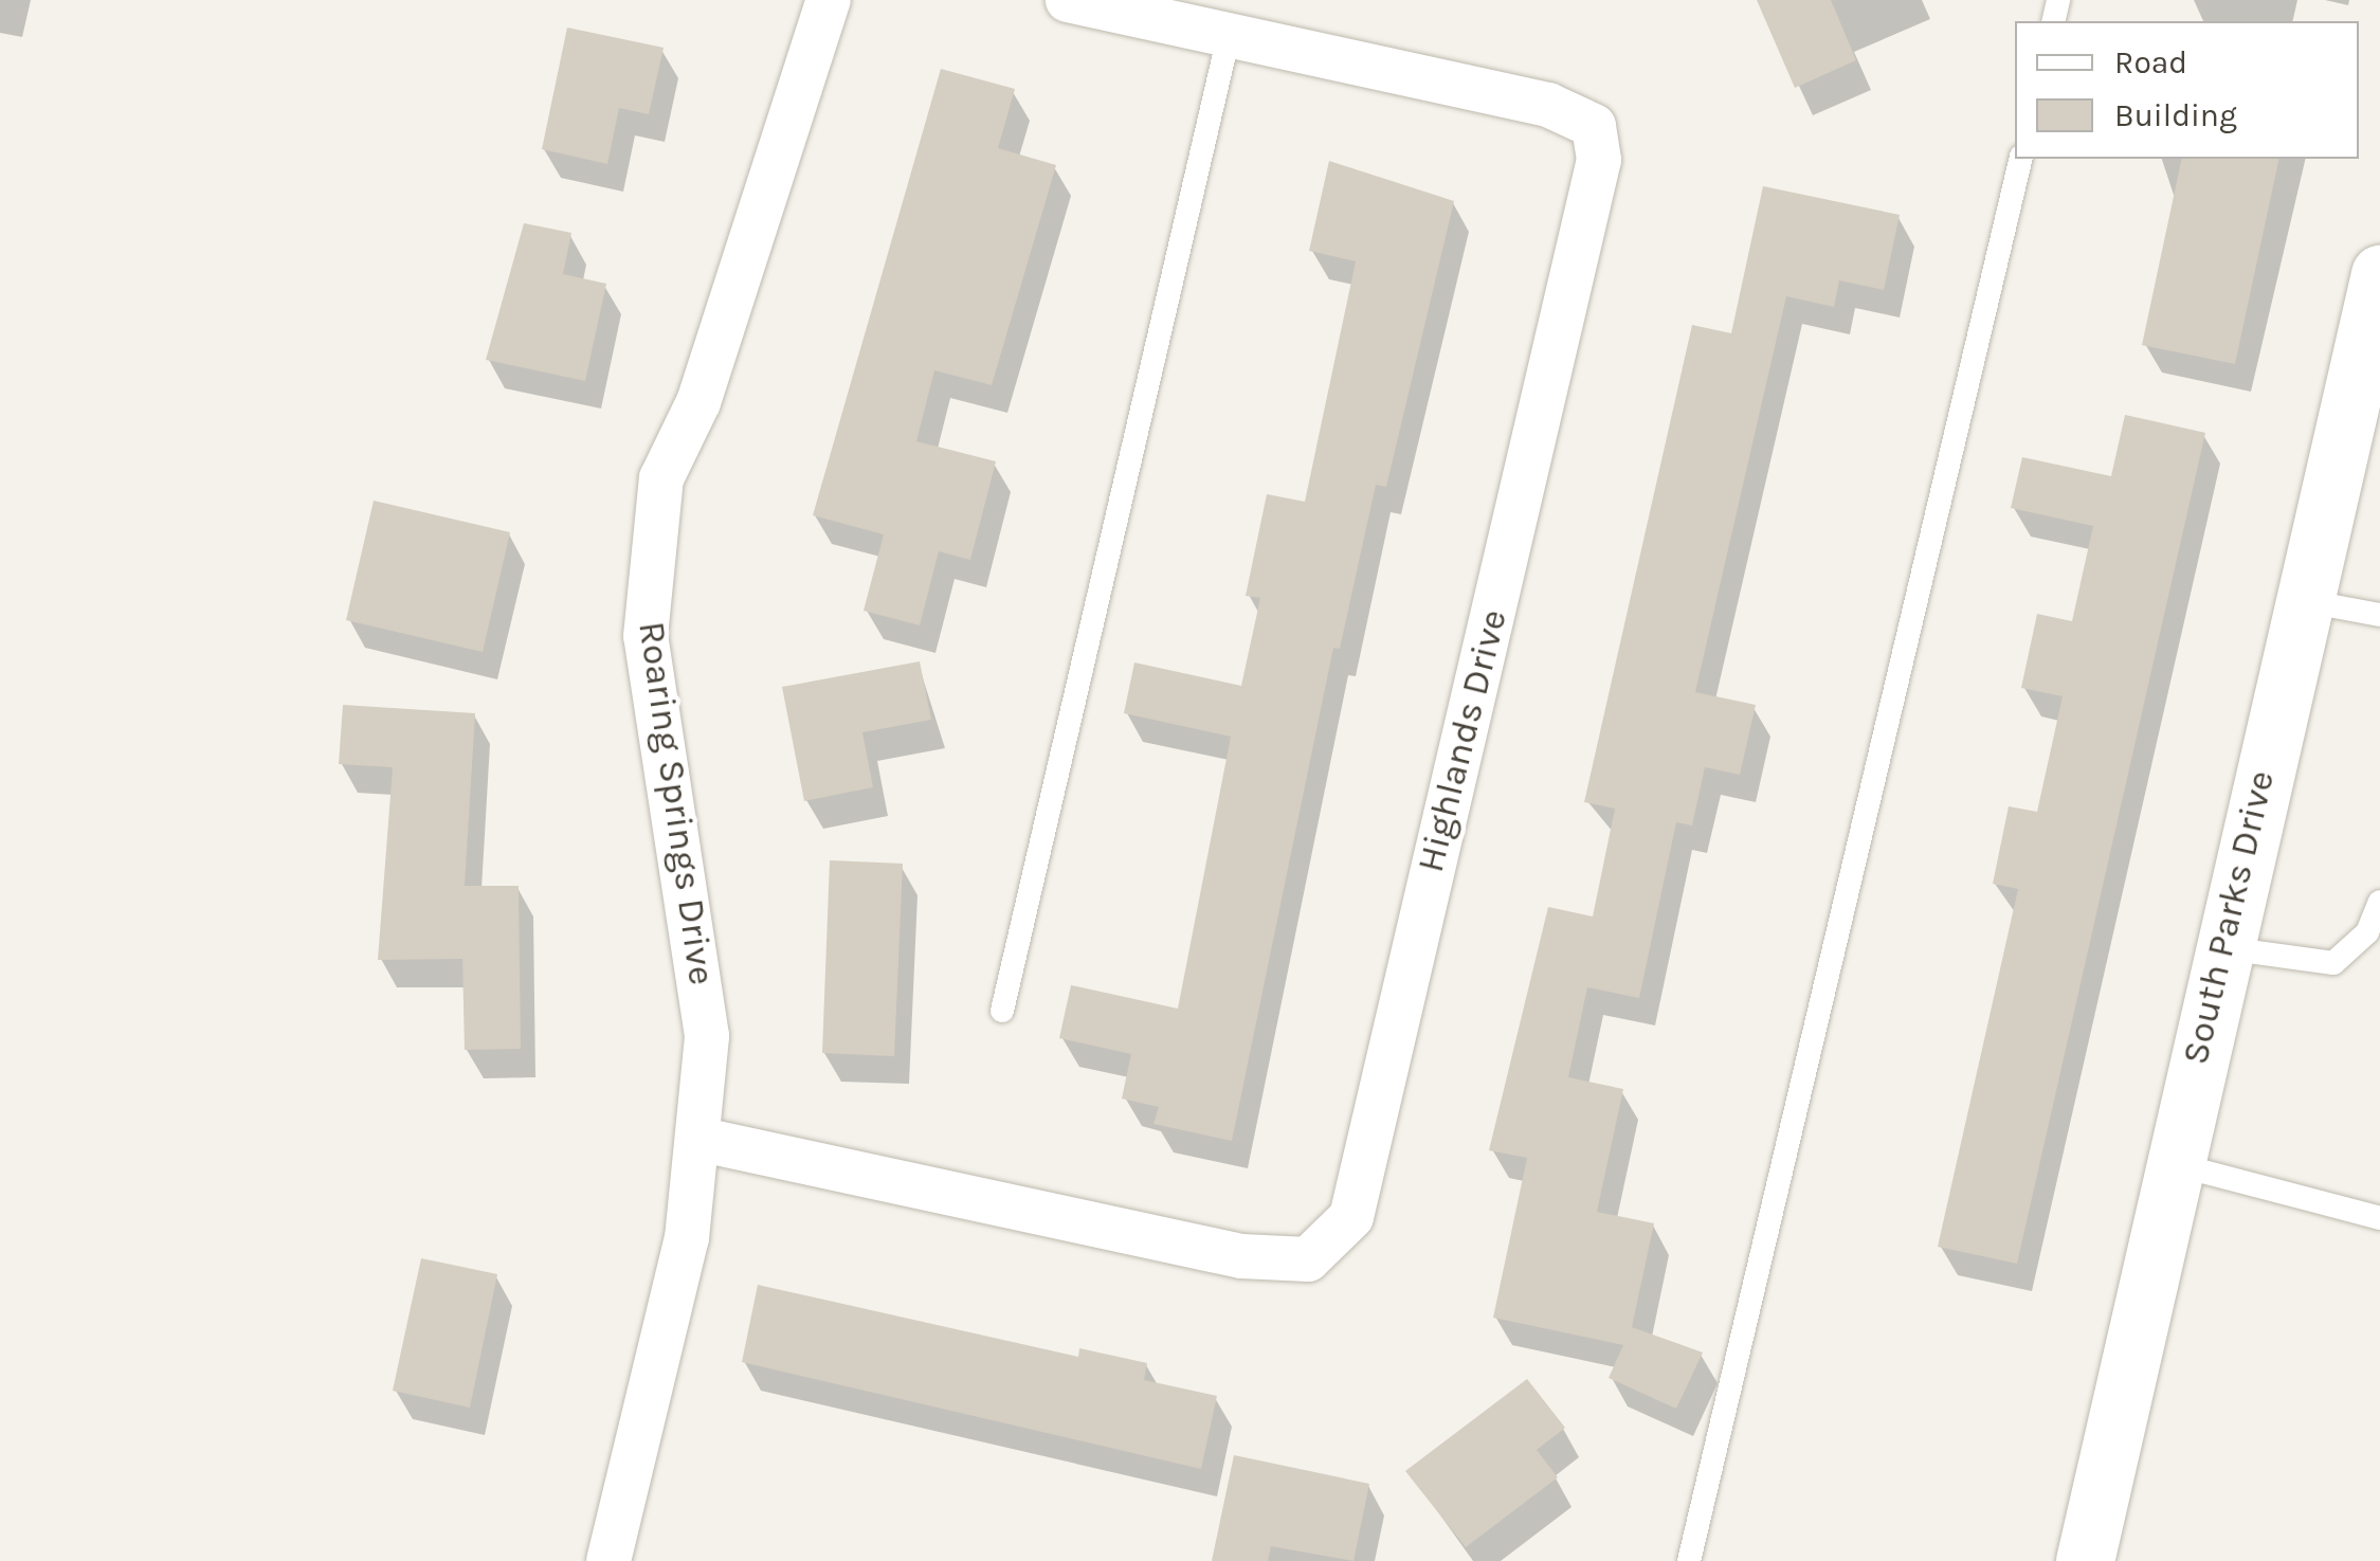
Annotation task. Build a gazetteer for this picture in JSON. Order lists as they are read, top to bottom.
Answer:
{
  "streets": {
    "street": ["Highlands Drive", "Roaring Springs Drive", "South Parks Drive"]
  },
  "crossings": [
    ["Highlands Drive", "Roaring Springs Drive"]
  ],
  "legend": ["Road", "Building"]
}
